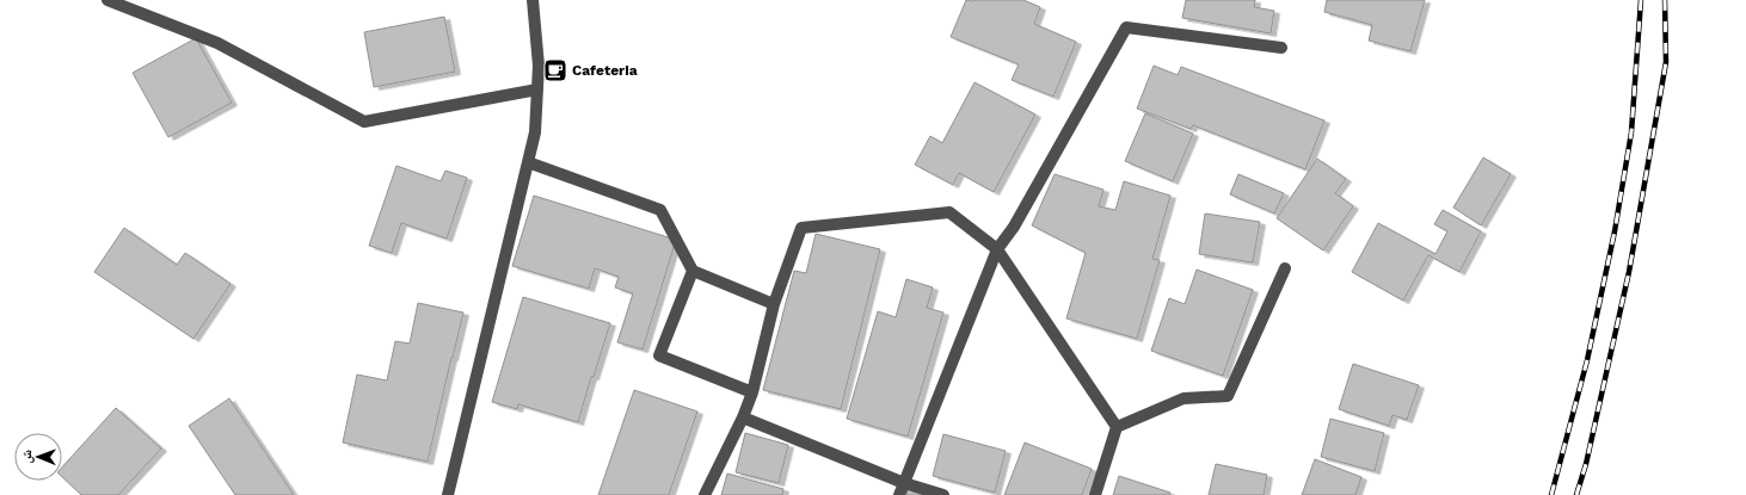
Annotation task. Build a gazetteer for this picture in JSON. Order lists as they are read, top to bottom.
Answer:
{
  "places": {
    "cafe": ["Cafeteria"]
  },
  "north": "left"
}
